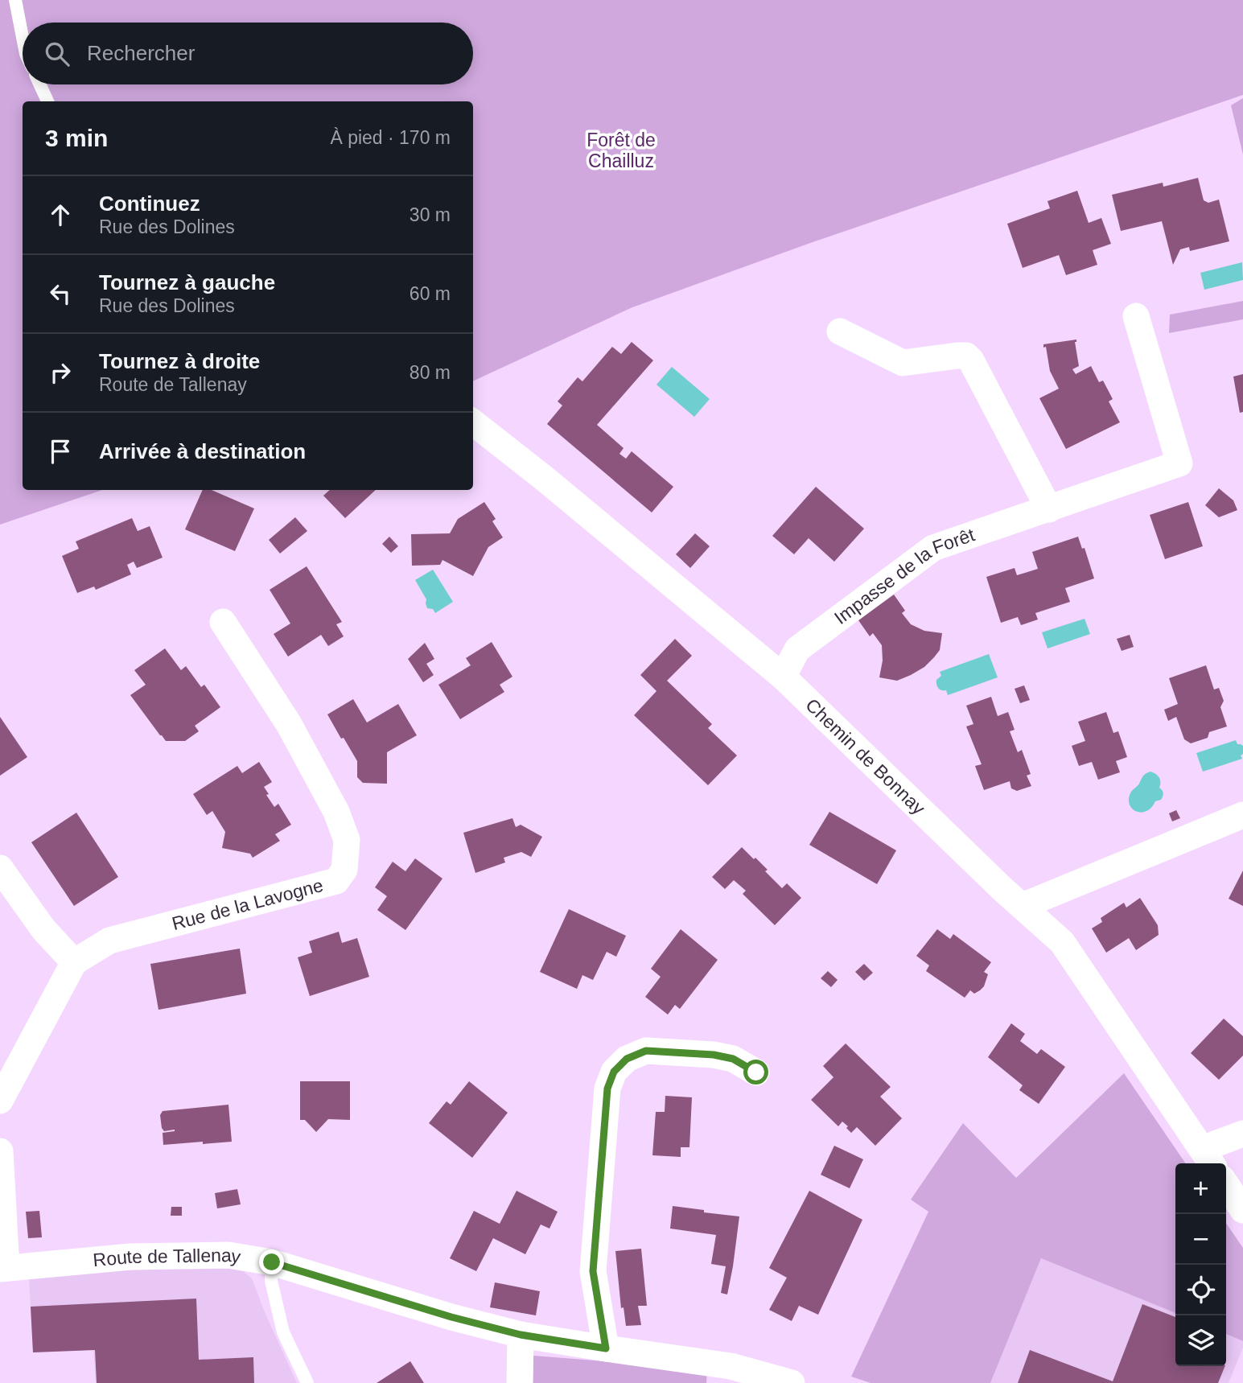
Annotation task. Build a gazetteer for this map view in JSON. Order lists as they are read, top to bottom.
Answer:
{
  "streets": {
    "street": [
      "Impasse de la Forêt",
      "Chemin de Bonnay",
      "Rue de la Lavogne",
      "Route de Tallenay"
    ]
  },
  "crossings": [
    ["Impasse de la Forêt", "Chemin de Bonnay"]
  ],
  "parks": ["Forêt de Chailluz"],
  "page": {
    "search": "Rechercher",
    "heading": ["3 min", "À pied · 170 m"],
    "list": [
      ["Continuez", "Rue des Dolines", "30 m"],
      ["Tournez à gauche", "Rue des Dolines", "60 m"],
      ["Tournez à droite", "Route de Tallenay", "80 m"],
      "Arrivée à destination"
    ],
    "map_buttons": ["+", "−"]
  }
}
